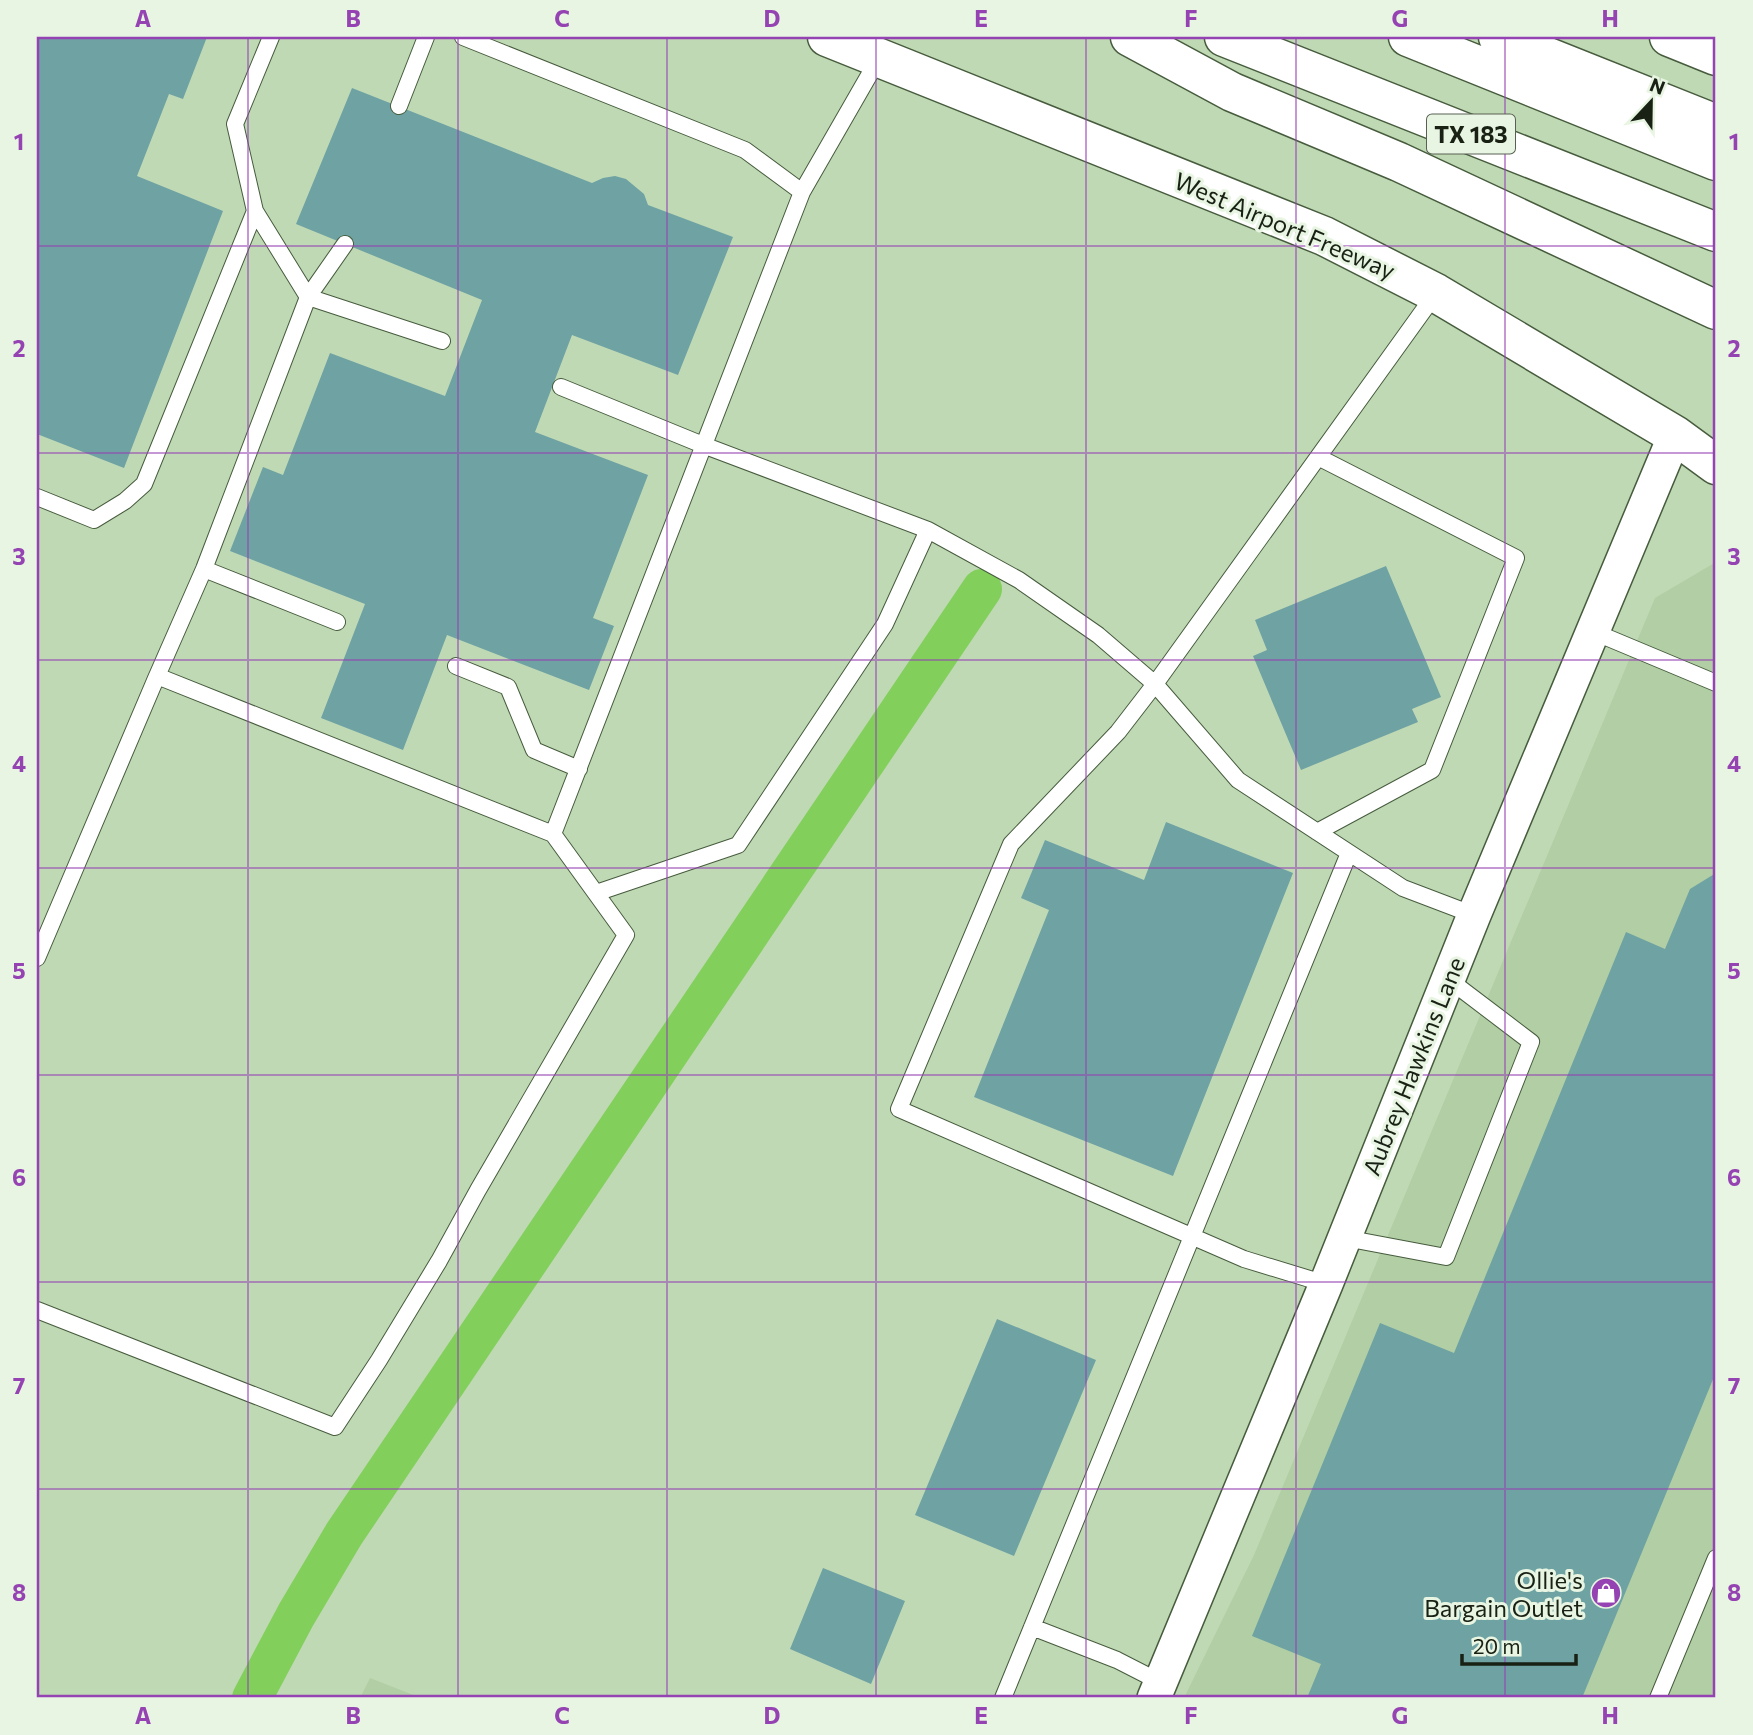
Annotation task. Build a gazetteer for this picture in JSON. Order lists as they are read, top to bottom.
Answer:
{
  "streets": {
    "main road": ["TX 183", "West Airport Freeway"],
    "street": ["Aubrey Hawkins Lane"]
  },
  "crossings": [
    ["West Airport Freeway", "Aubrey Hawkins Lane"]
  ],
  "places": {
    "shop": ["Ollie's Bargain Outlet"]
  },
  "scale_bar": "20 m",
  "north": "top",
  "grid": {
    "columns": [
      "A",
      "B",
      "C",
      "D",
      "E",
      "F",
      "G",
      "H"
    ],
    "rows": [
      "1",
      "2",
      "3",
      "4",
      "5",
      "6",
      "7",
      "8"
    ]
  }
}
